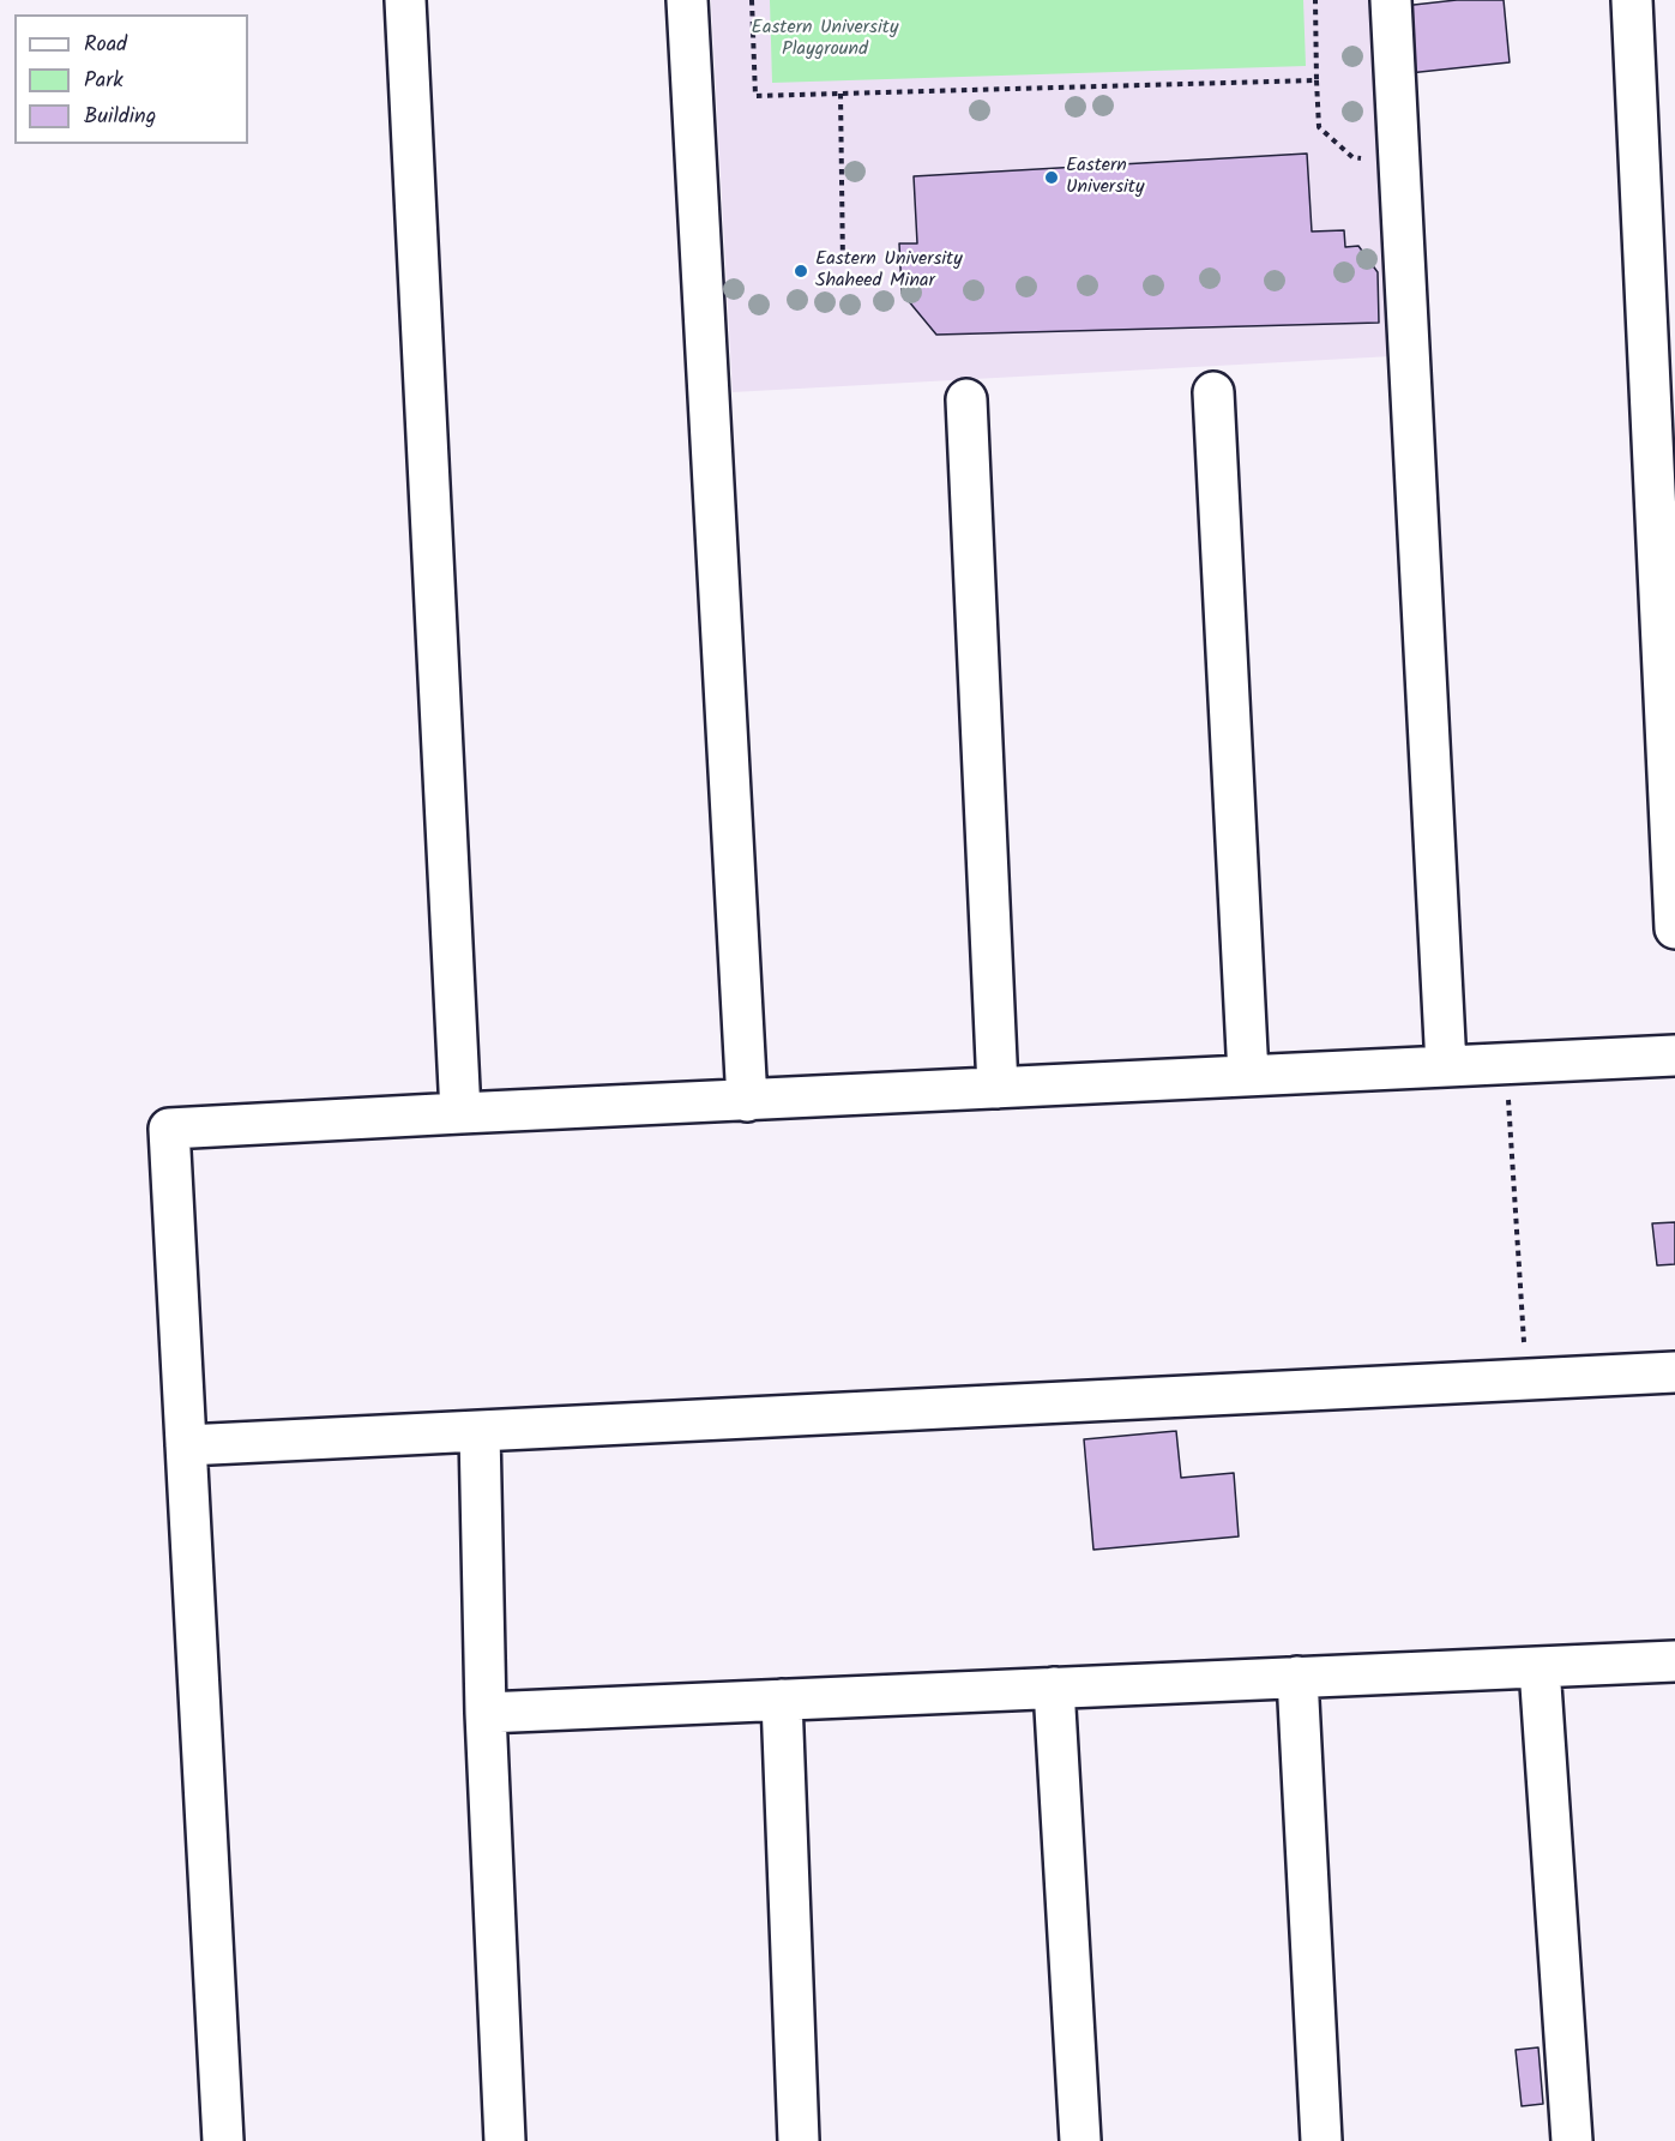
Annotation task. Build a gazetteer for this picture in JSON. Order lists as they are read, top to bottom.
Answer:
{
  "parks": ["Eastern University Playground"],
  "places": ["Eastern University", "Eastern University Shaheed Minar"],
  "legend": ["Road", "Park", "Building"]
}
